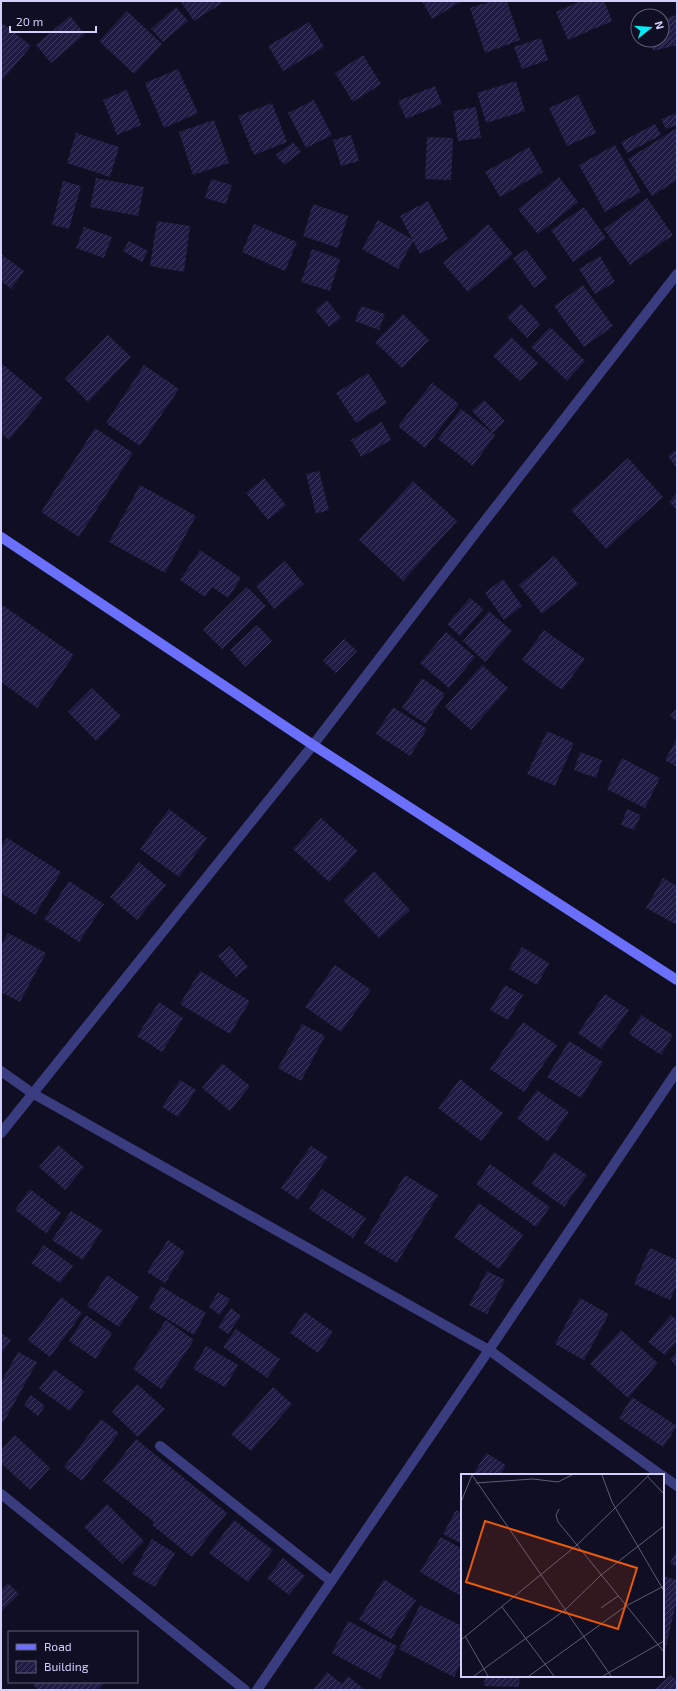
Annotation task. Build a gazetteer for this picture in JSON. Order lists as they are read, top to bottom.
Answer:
{
  "legend": ["Road", "Building"],
  "scale_bar": "20 m",
  "north": "right"
}
